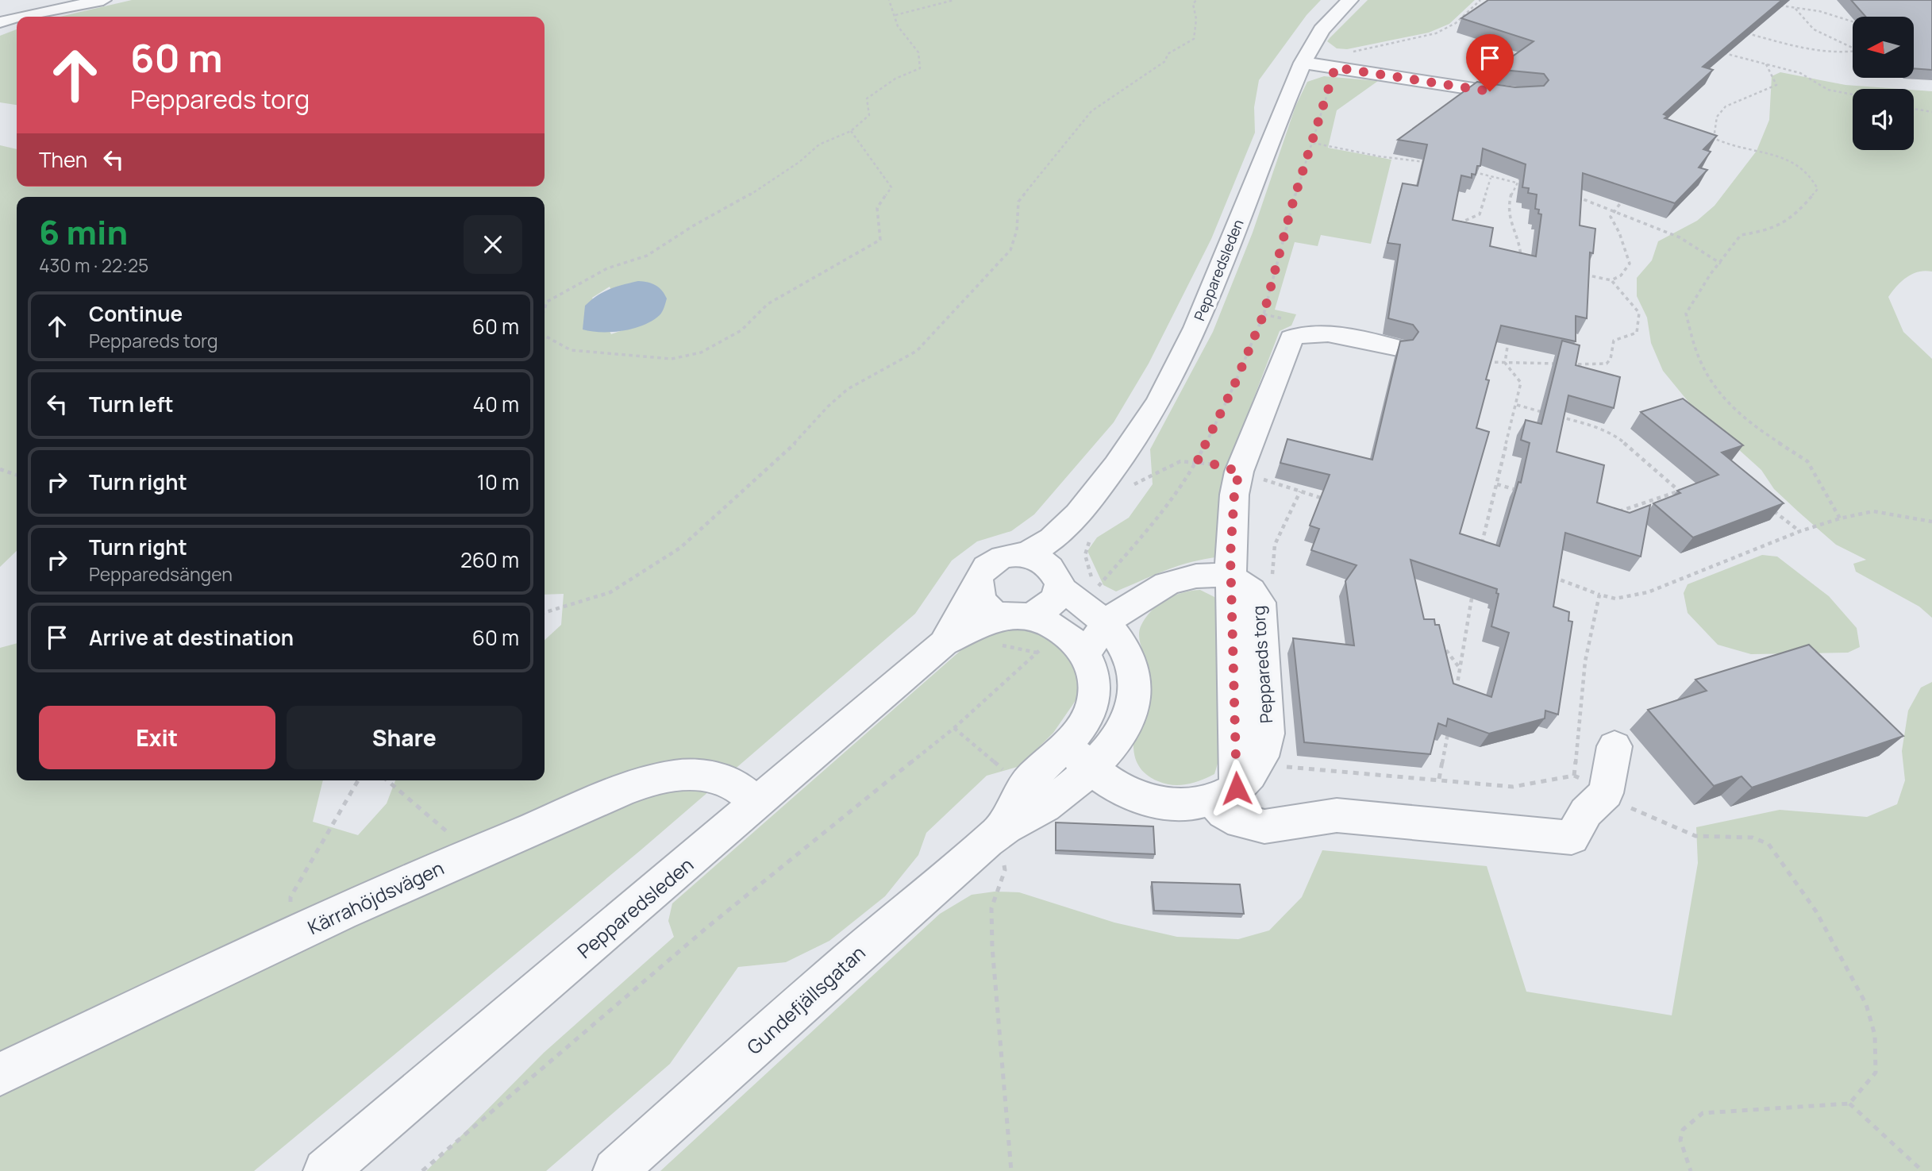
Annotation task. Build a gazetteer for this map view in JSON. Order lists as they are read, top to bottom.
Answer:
{
  "streets": {
    "street": [
      "Pepparedsleden",
      "Peppareds torg",
      "Kärrahöjdsvägen",
      "Gundefjällsgatan"
    ]
  },
  "crossings": [
    ["Pepparedsleden", "Kärrahöjdsvägen"],
    ["Pepparedsleden", "Gundefjällsgatan"]
  ],
  "north": "left",
  "page": {
    "turn": ["60 m", "Peppareds torg"],
    "then": "Then",
    "heading": ["6 min", "430 m · 22:25"],
    "list": [
      {
        "name": "Continue",
        "note": "Peppareds torg",
        "value": "60 m"
      },
      {
        "name": "Turn left",
        "value": "40 m"
      },
      {
        "name": "Turn right",
        "value": "10 m"
      },
      {
        "name": "Turn right",
        "note": "Pepparedsängen",
        "value": "260 m"
      },
      {
        "name": "Arrive at destination",
        "value": "60 m"
      }
    ],
    "buttons": ["Exit", "Share"]
  }
}
